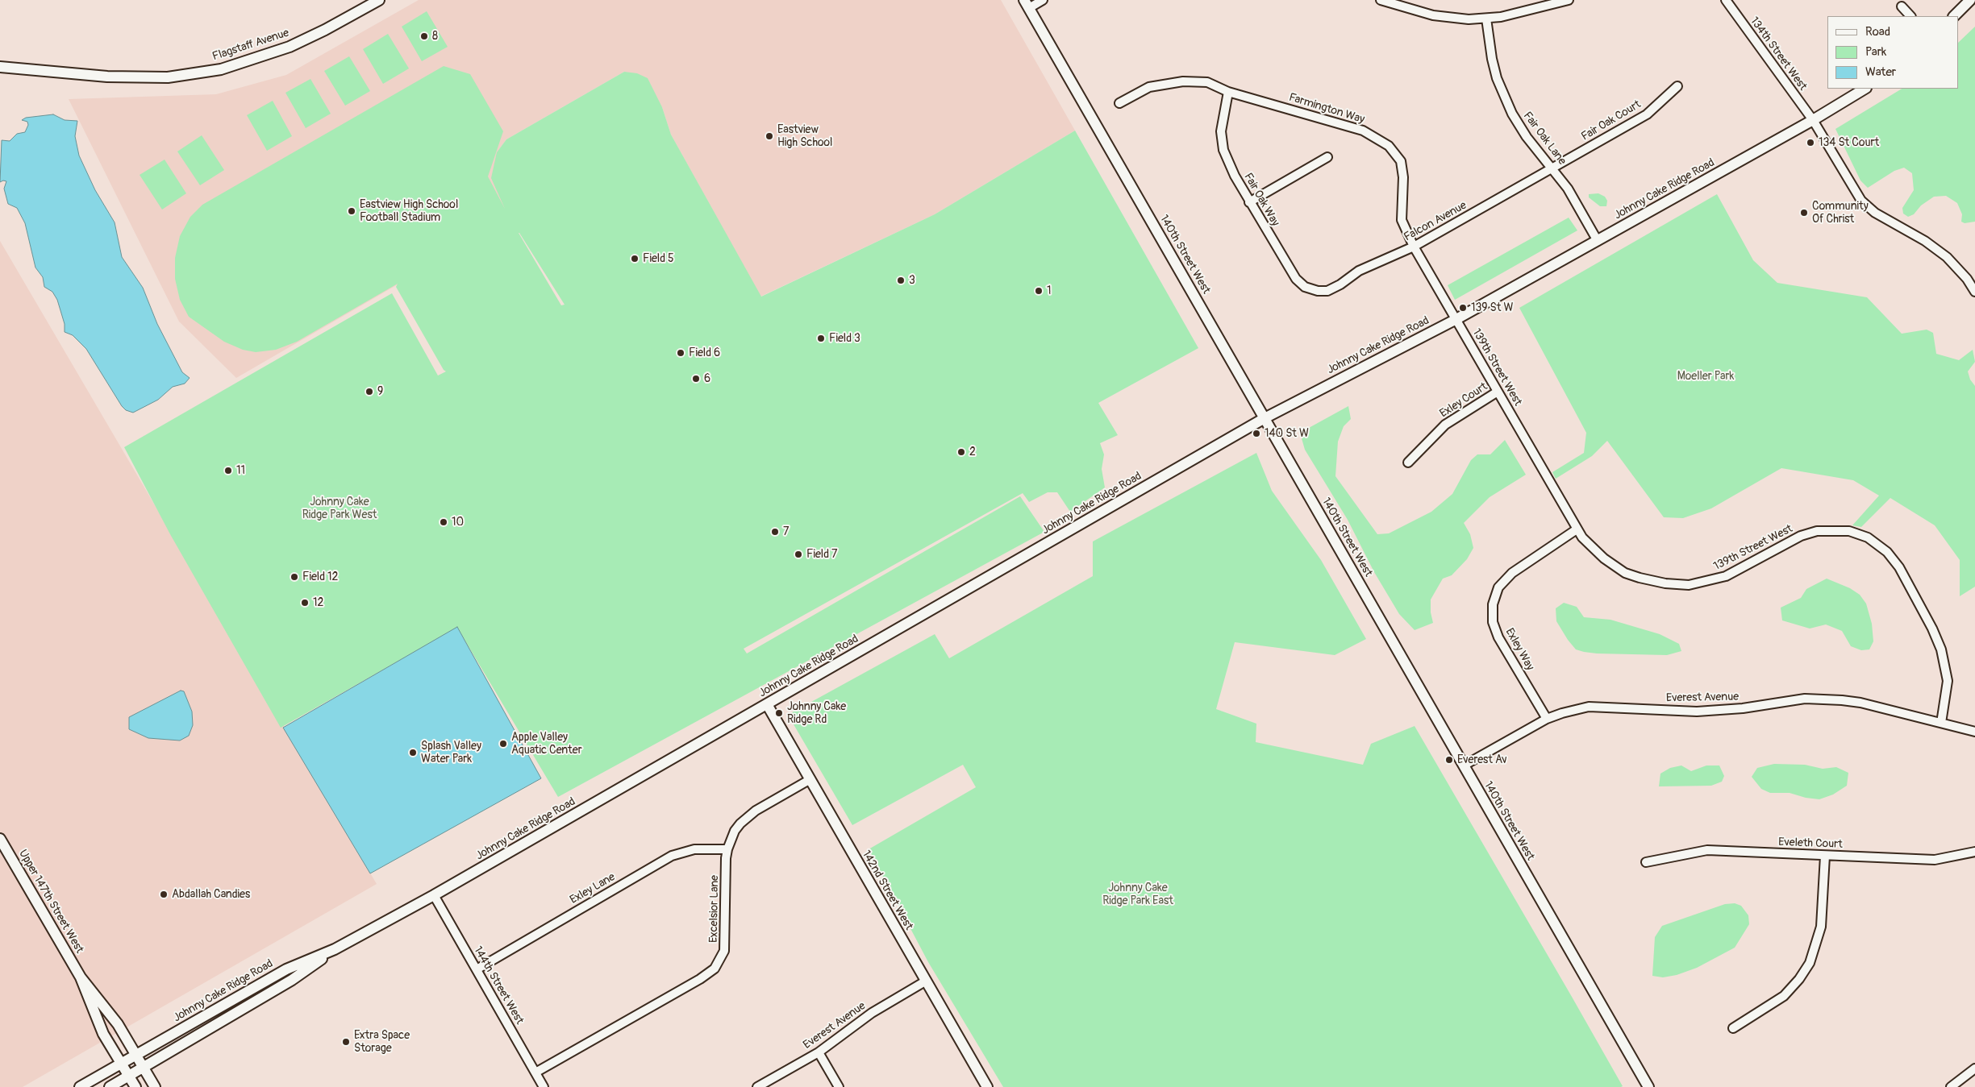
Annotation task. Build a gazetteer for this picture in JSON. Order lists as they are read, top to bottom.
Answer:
{
  "streets": {
    "street": [
      "Flagstaff Avenue",
      "134th Street West",
      "Farmington Way",
      "Fair Oak Court",
      "Fair Oak Lane",
      "Johnny Cake Ridge Road",
      "Fair Oak Way",
      "Falcon Avenue",
      "140th Street West",
      "139th Street West",
      "Exley Court",
      "Exley Way",
      "Everest Avenue",
      "Eveleth Court",
      "Exley Lane",
      "142nd Street West",
      "Upper 147th Street West",
      "Excelsior Lane",
      "144th Street West"
    ]
  },
  "crossings": [
    ["134th Street West", "Johnny Cake Ridge Road"],
    ["Farmington Way", "Johnny Cake Ridge Road"],
    ["Farmington Way", "Fair Oak Way"],
    ["Farmington Way", "Falcon Avenue"],
    ["Farmington Way", "139th Street West"],
    ["Fair Oak Court", "Fair Oak Lane"],
    ["Fair Oak Court", "Falcon Avenue"],
    ["Fair Oak Lane", "Johnny Cake Ridge Road"],
    ["Fair Oak Lane", "Falcon Avenue"],
    ["Johnny Cake Ridge Road", "140th Street West"],
    ["Johnny Cake Ridge Road", "139th Street West"],
    ["Johnny Cake Ridge Road", "142nd Street West"],
    ["Johnny Cake Ridge Road", "Upper 147th Street West"],
    ["Johnny Cake Ridge Road", "144th Street West"],
    ["Fair Oak Way", "Falcon Avenue"],
    ["140th Street West", "Everest Avenue"],
    ["139th Street West", "Exley Court"],
    ["139th Street West", "Exley Way"],
    ["139th Street West", "Everest Avenue"],
    ["Exley Way", "Everest Avenue"],
    ["Everest Avenue", "142nd Street West"],
    ["Exley Lane", "Excelsior Lane"],
    ["Exley Lane", "144th Street West"],
    ["142nd Street West", "Excelsior Lane"],
    ["Excelsior Lane", "144th Street West"]
  ],
  "parks": ["Moeller Park", "Johnny Cake Ridge Park West", "Johnny Cake Ridge Park East"],
  "places": [
    "8",
    "Eastview High School",
    "134 St Court",
    "Eastview High School Football Stadium",
    "Community Of Christ",
    "Field 5",
    "3",
    "1",
    "139 St W",
    "Field 3",
    "Field 6",
    "6",
    "9",
    "140 St W",
    "2",
    "11",
    "10",
    "7",
    "Field 7",
    "Field 12",
    "12",
    "Johnny Cake Ridge Rd",
    "Apple Valley Aquatic Center",
    "Splash Valley Water Park",
    "Everest Av",
    "Abdallah Candies",
    "Extra Space Storage"
  ],
  "legend": ["Road", "Park", "Water"]
}
